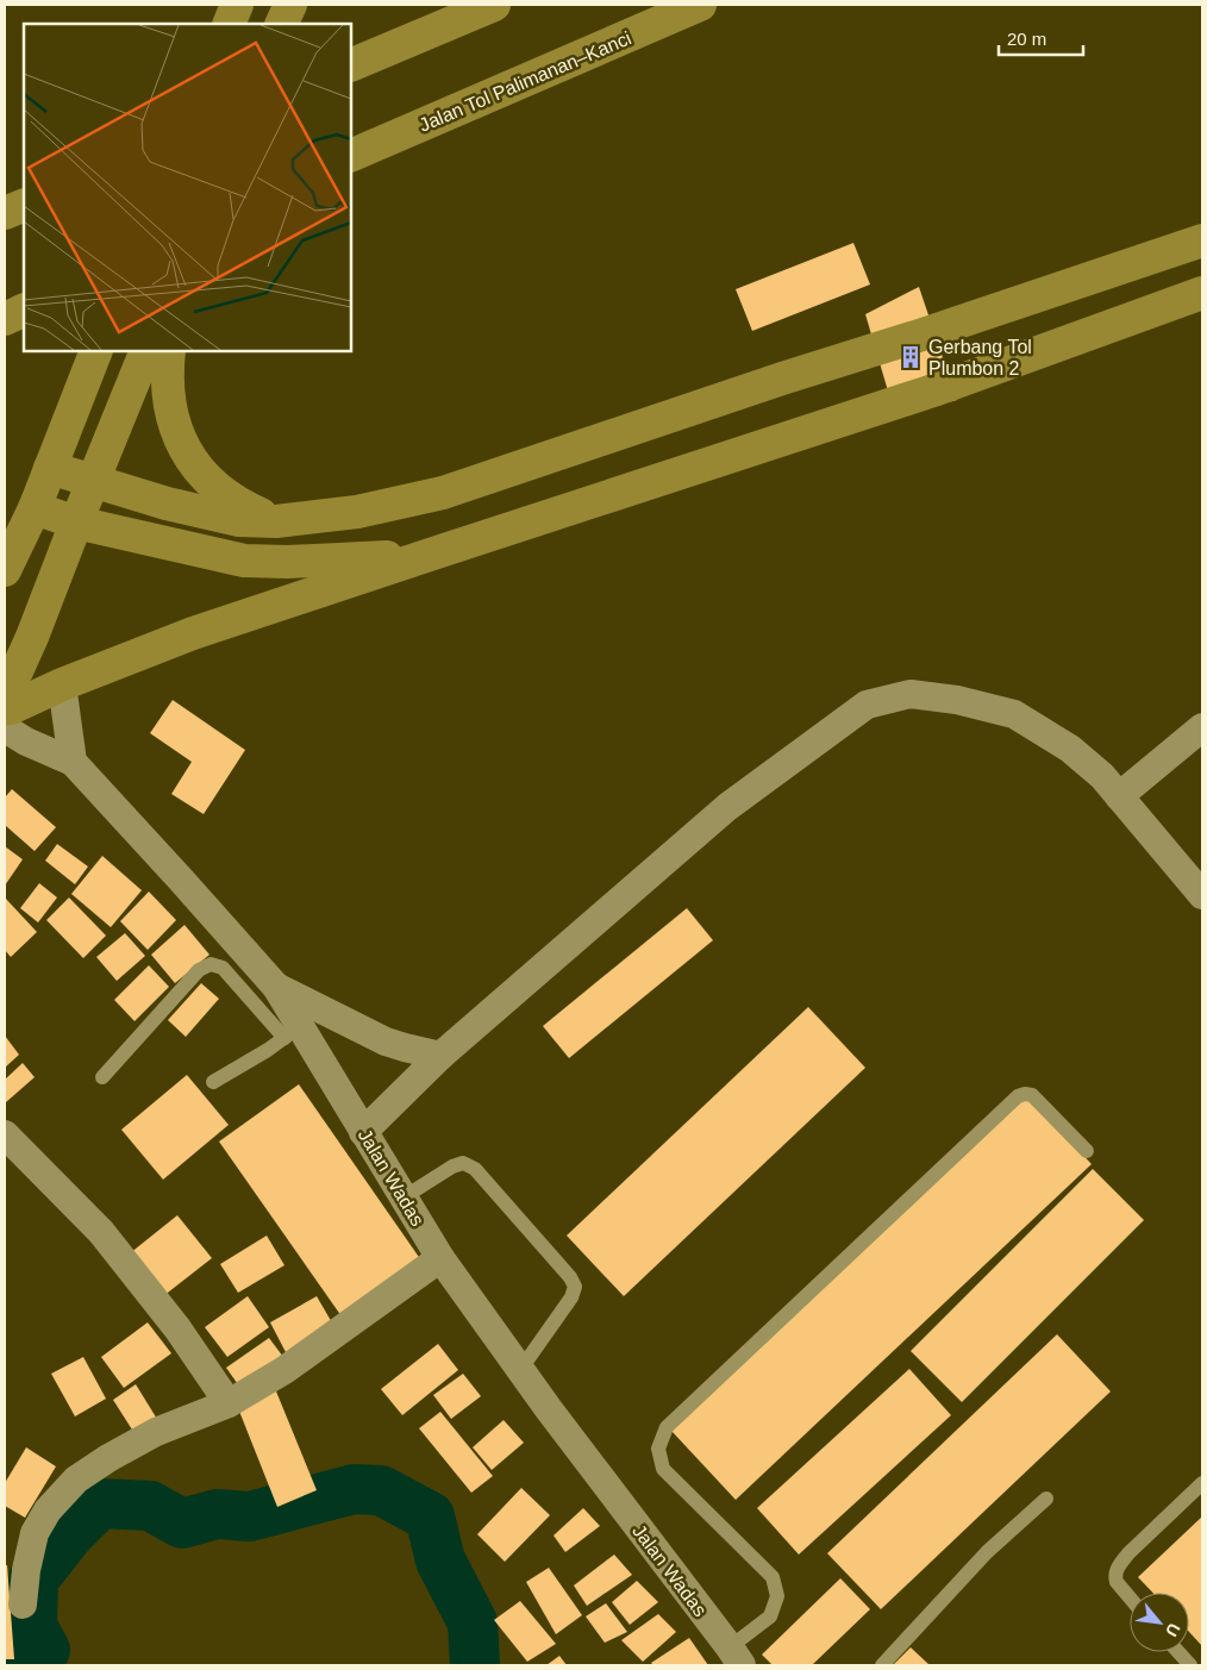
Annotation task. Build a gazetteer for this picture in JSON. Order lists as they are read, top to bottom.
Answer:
{
  "streets": {
    "highway": ["Jalan Tol Palimanan–Kanci"],
    "street": ["Jalan Wadas"]
  },
  "places": {
    "building": ["Gerbang Tol Plumbon 2"]
  },
  "scale_bar": "20 m",
  "north": "bottom right"
}
